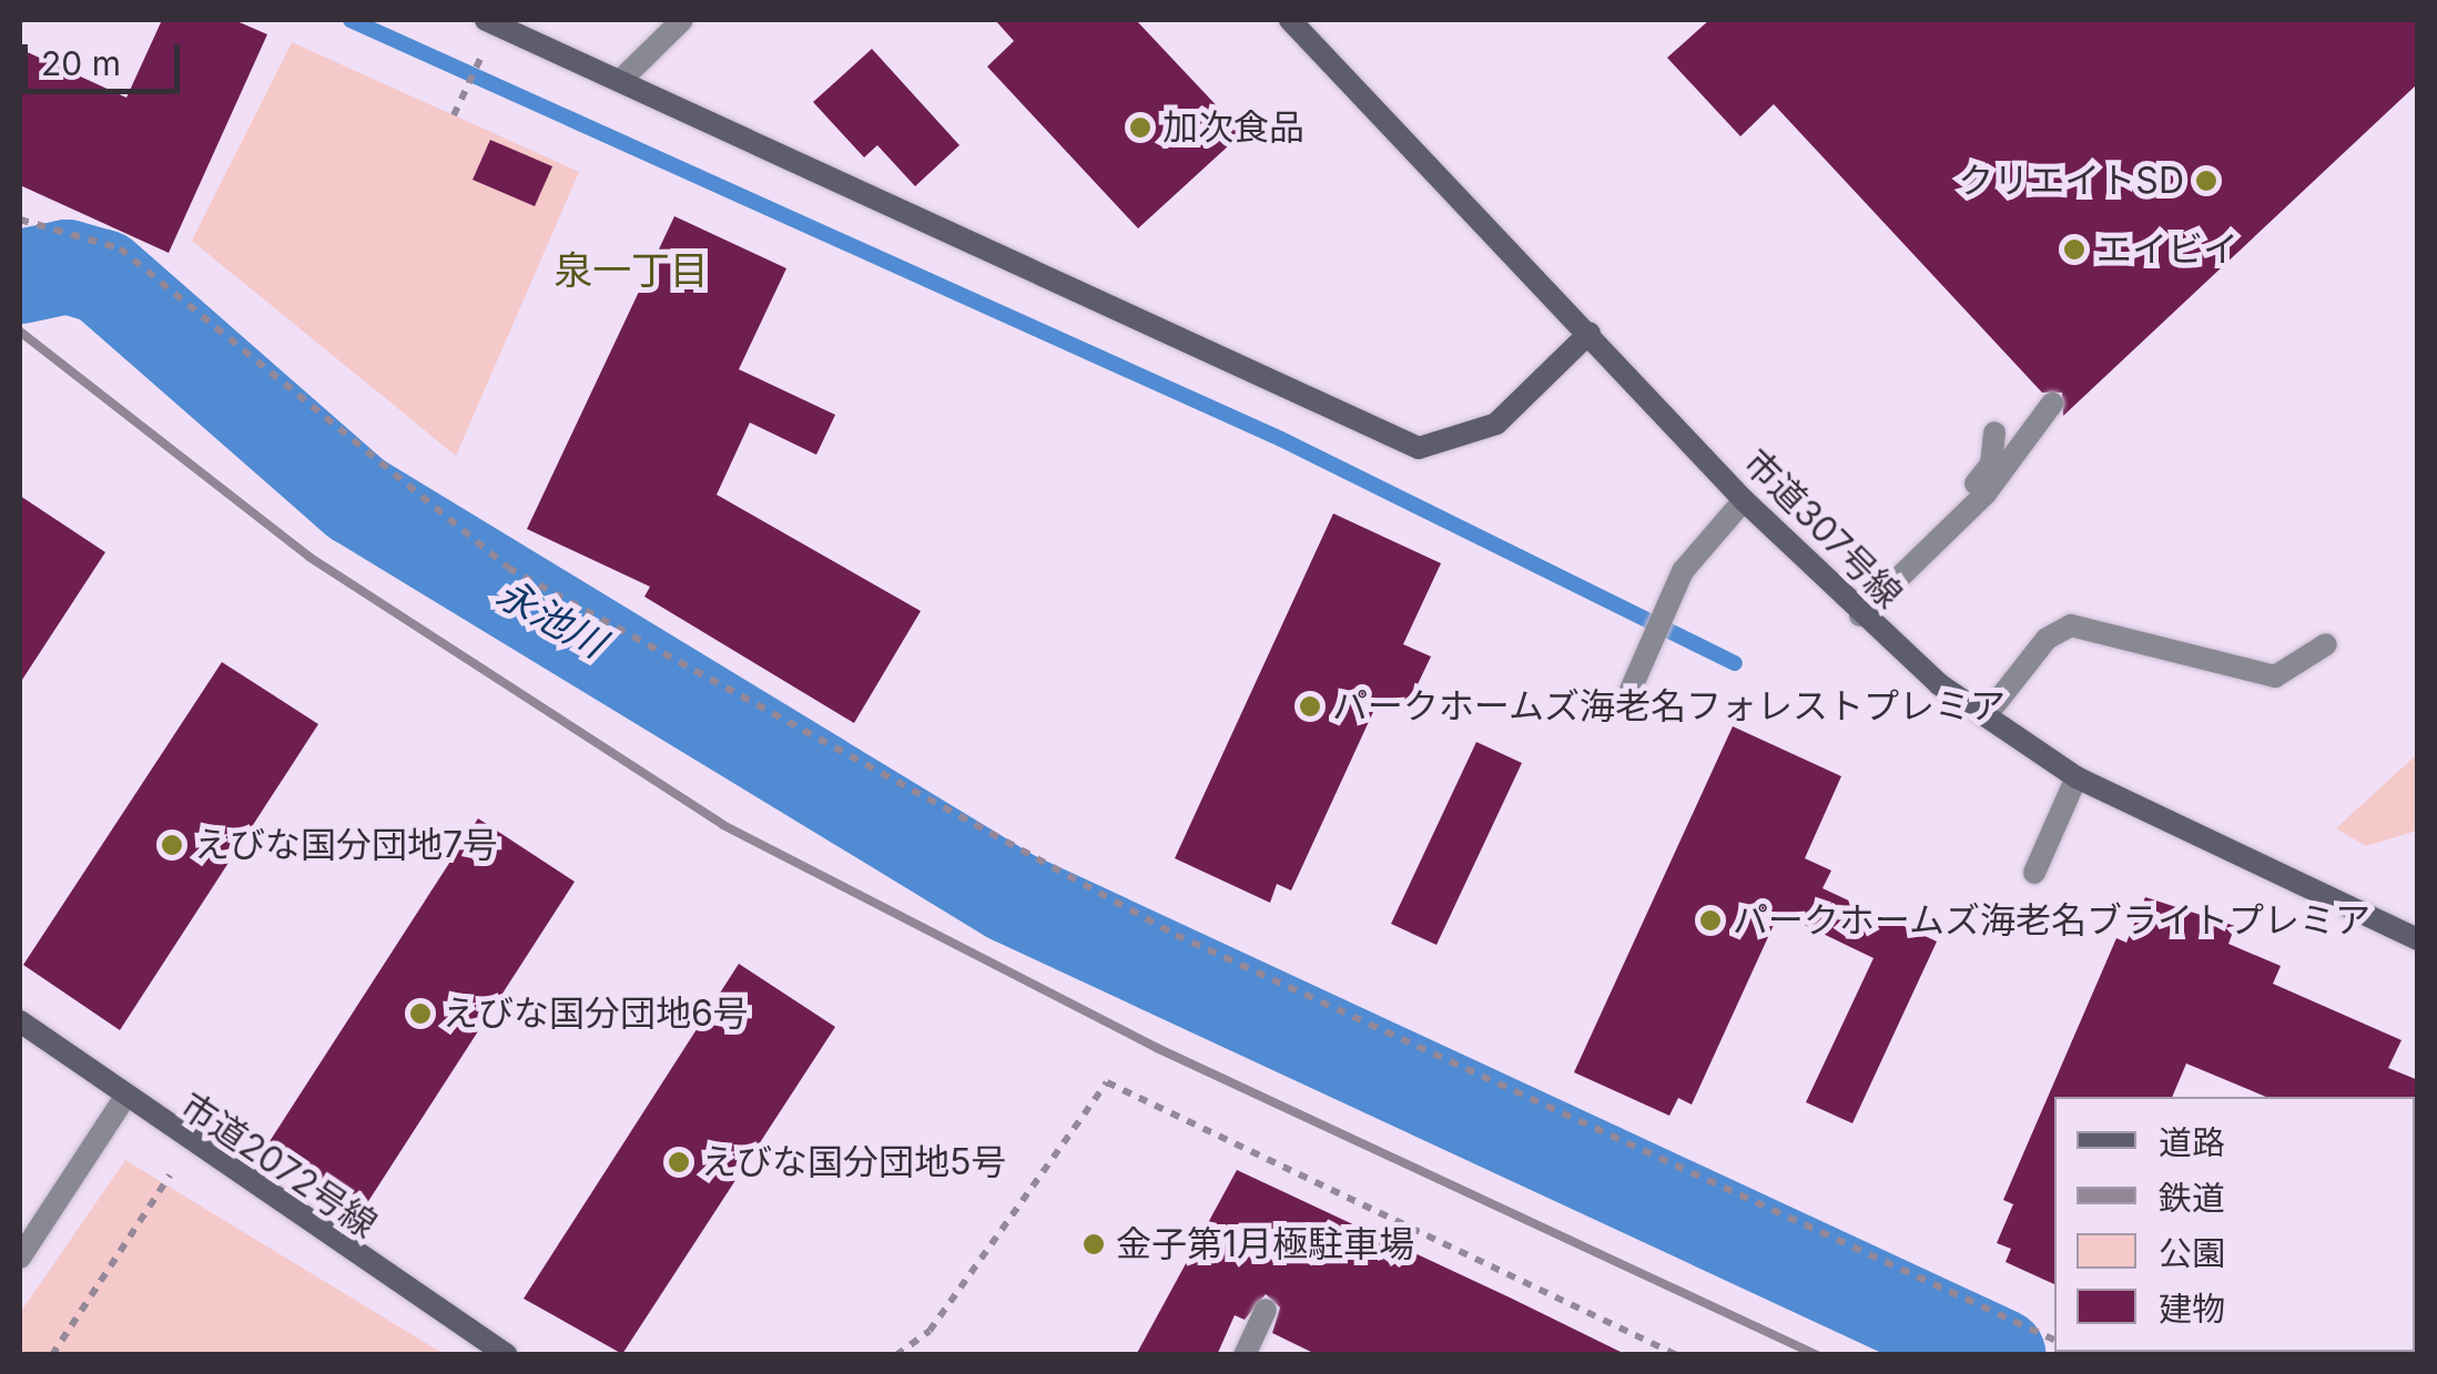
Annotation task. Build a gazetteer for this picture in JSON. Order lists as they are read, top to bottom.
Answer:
{
  "streets": {
    "street": ["市道307号線", "市道2072号線"]
  },
  "districts": ["泉一丁目"],
  "water": ["永池川"],
  "places": [
    "加次食品",
    "クリエイトSD",
    "エイビイ",
    "パークホームズ海老名フォレストプレミア",
    "えびな国分団地7号",
    "パークホームズ海老名ブライトプレミア",
    "えびな国分団地6号",
    "えびな国分団地5号",
    "金子第1月極駐車場"
  ],
  "legend": [
    "道路",
    "鉄道",
    "公園",
    "建物"
  ],
  "scale_bar": "20 m"
}
